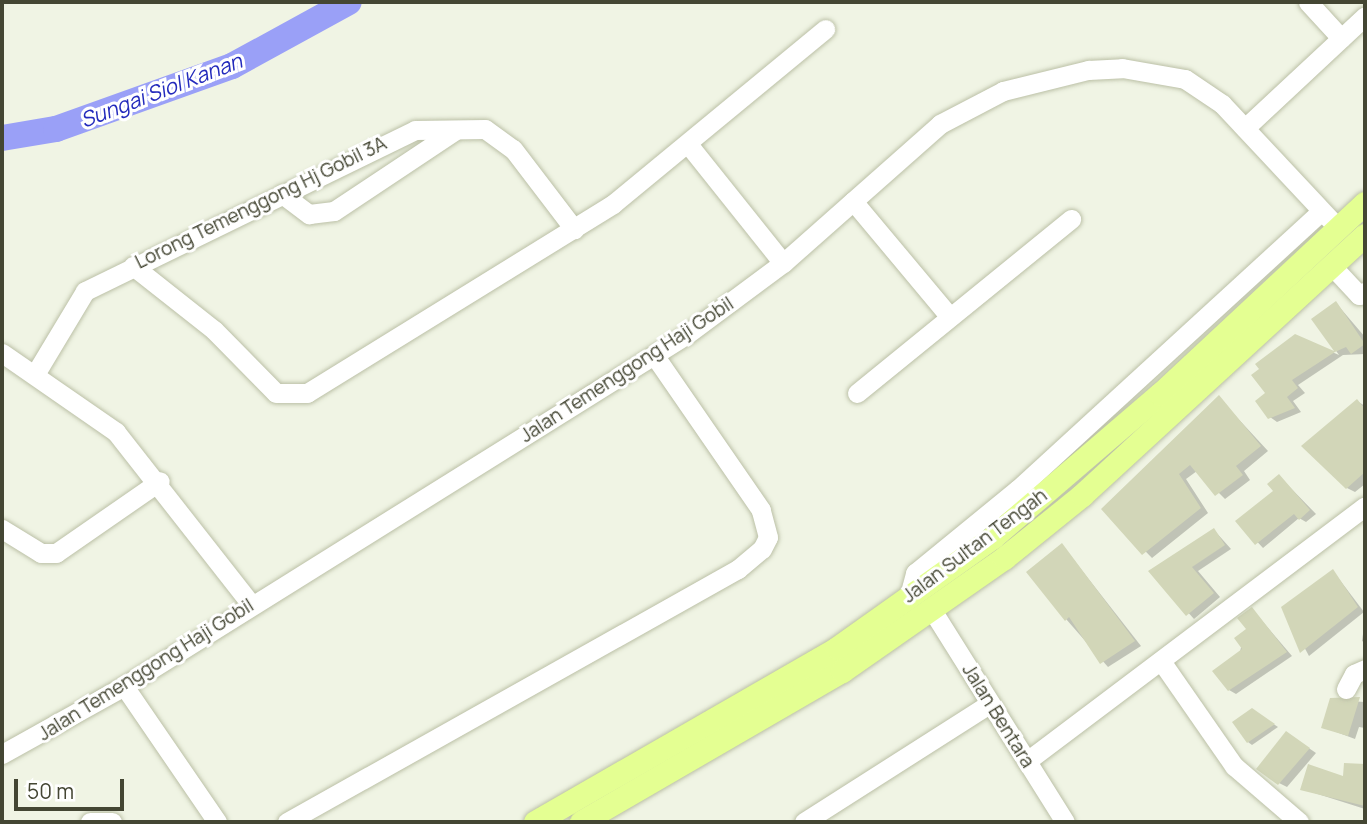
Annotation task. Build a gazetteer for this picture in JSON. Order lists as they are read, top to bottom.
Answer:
{
  "streets": {
    "main road": ["Jalan Sultan Tengah"],
    "street": ["Lorong Temenggong Hj Gobil 3A", "Jalan Temenggong Haji Gobil", "Jalan Bentara"]
  },
  "crossings": [
    ["Jalan Temenggong Haji Gobil", "Jalan Sultan Tengah"],
    ["Jalan Sultan Tengah", "Jalan Bentara"]
  ],
  "water": ["Sungai Siol Kanan"],
  "scale_bar": "50 m"
}
